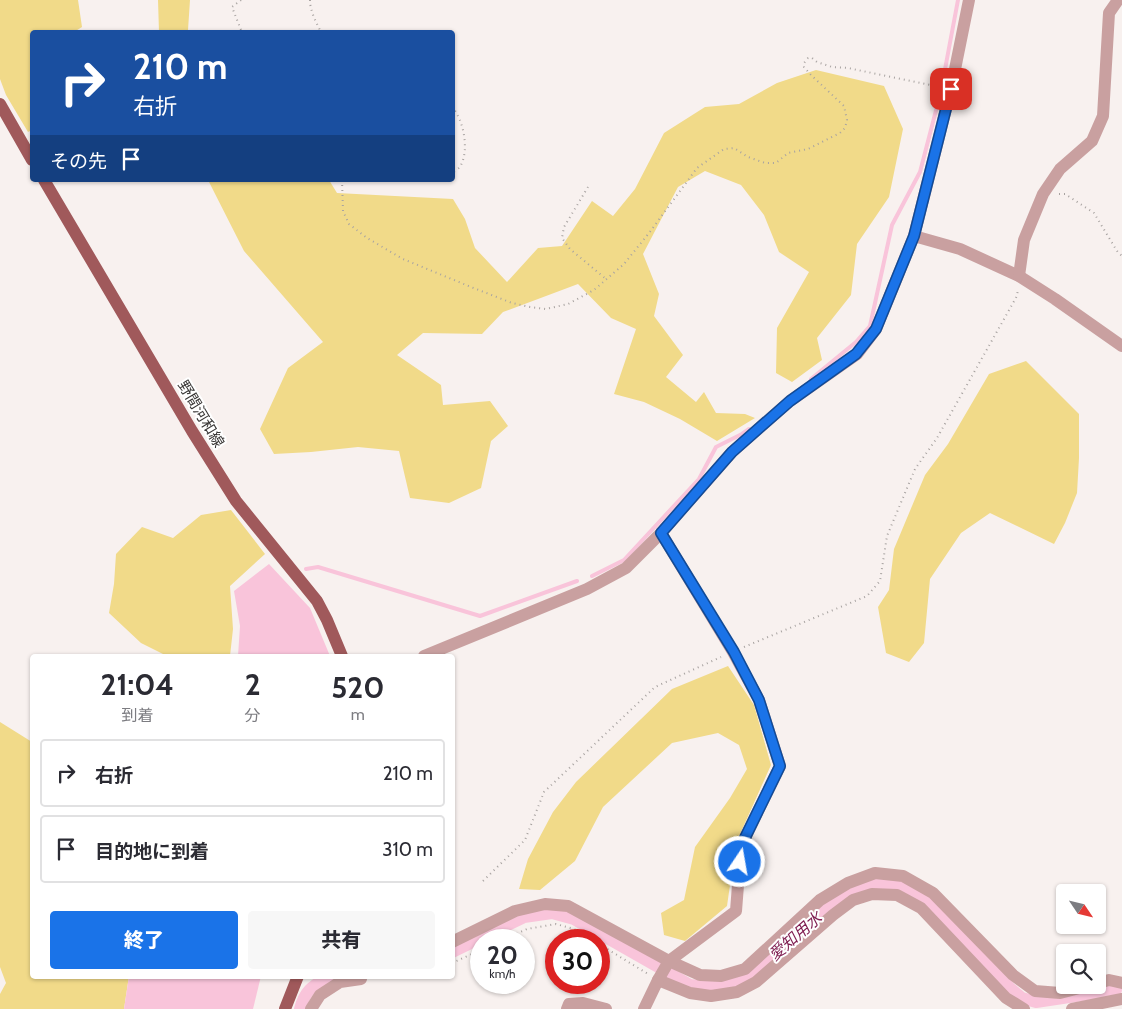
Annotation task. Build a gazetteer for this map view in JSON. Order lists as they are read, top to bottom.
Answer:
{
  "streets": {
    "main road": ["野間河和線"]
  },
  "water": ["愛知用水"],
  "north": "bottom right",
  "page": {
    "turn": ["210 m", "右折"],
    "then": "その先",
    "eta": [
      "21:04",
      "到着",
      "2",
      "分",
      "520",
      "m"
    ],
    "list": [
      {
        "name": "右折",
        "value": "210 m"
      },
      {
        "name": "目的地に到着",
        "value": "310 m"
      }
    ],
    "buttons": ["終了", "共有"],
    "speed": "20 km/h",
    "limit": "30"
  }
}
